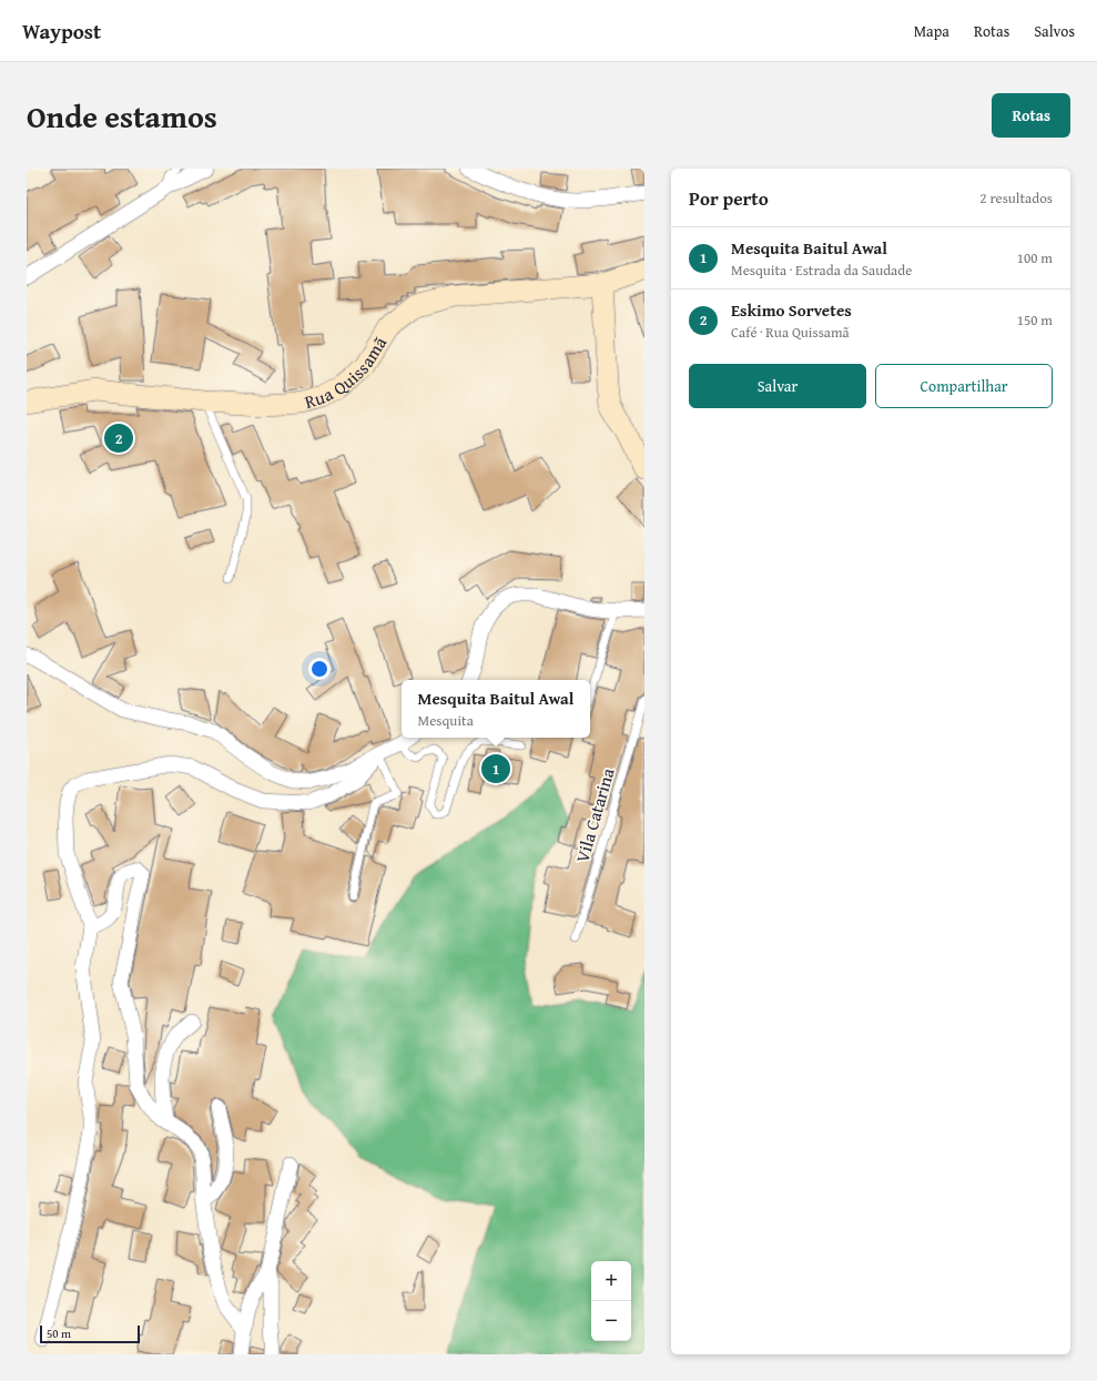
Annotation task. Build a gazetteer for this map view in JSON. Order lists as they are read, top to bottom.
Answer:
{
  "streets": {
    "street": ["Rua Quissamã"],
    "lane": ["Vila Catarina"]
  },
  "scale_bar": "50 m",
  "page": {
    "header": "Waypost",
    "nav": ["Mapa", "Rotas", "Salvos"],
    "title": "Onde estamos",
    "buttons": [
      "Rotas",
      ["Salvar", "Compartilhar"]
    ],
    "heading": ["Por perto", "2 resultados"],
    "list": [
      {
        "mark": "1",
        "name": "Mesquita Baitul Awal",
        "note": "Mesquita · Estrada da Saudade",
        "value": "100 m"
      },
      {
        "mark": "2",
        "name": "Eskimo Sorvetes",
        "note": "Café · Rua Quissamã",
        "value": "150 m"
      }
    ],
    "pins": ["2", "1"],
    "popup": ["Mesquita Baitul Awal", "Mesquita"],
    "map_buttons": ["+", "−"],
    "scale": "50 m"
  }
}
